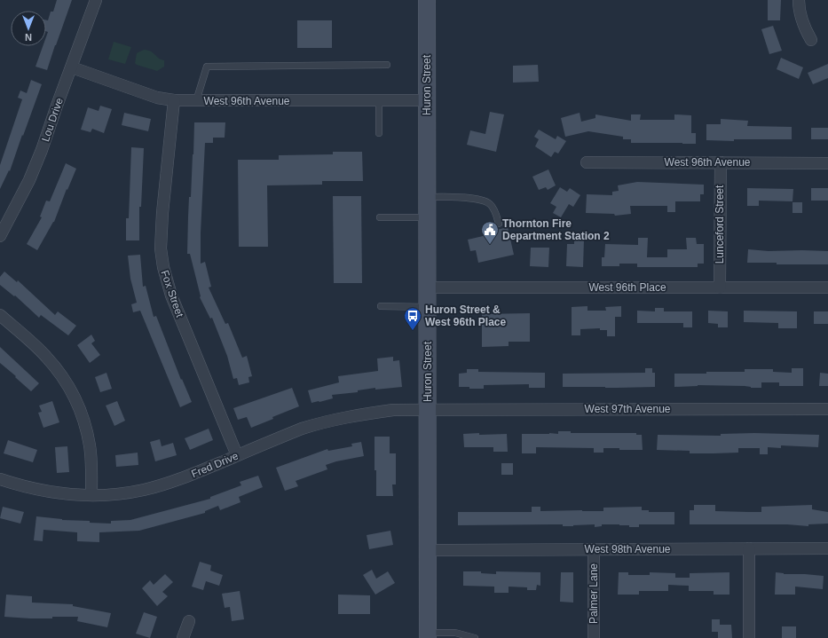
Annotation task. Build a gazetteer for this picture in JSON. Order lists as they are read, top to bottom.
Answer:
{
  "streets": {
    "main road": ["Huron Street"],
    "street": [
      "West 96th Avenue",
      "Lou Drive",
      "Lunceford Street",
      "West 96th Place",
      "Fox Street",
      "West 97th Avenue",
      "Fred Drive",
      "West 98th Avenue",
      "Palmer Lane"
    ]
  },
  "crossings": [
    ["Huron Street", "West 96th Avenue"],
    ["Huron Street", "West 96th Place"],
    ["Huron Street", "West 97th Avenue"],
    ["Huron Street", "Fred Drive"],
    ["Huron Street", "West 98th Avenue"],
    ["West 96th Avenue", "Lou Drive"],
    ["West 96th Avenue", "Lunceford Street"],
    ["West 96th Avenue", "Fox Street"],
    ["Lunceford Street", "West 96th Place"],
    ["Fox Street", "Fred Drive"],
    ["West 97th Avenue", "Fred Drive"],
    ["West 98th Avenue", "Palmer Lane"]
  ],
  "places": {
    "public building": ["Thornton Fire Department Station 2"],
    "bus stop": ["Huron Street & West 96th Place"]
  },
  "north": "bottom"
}
